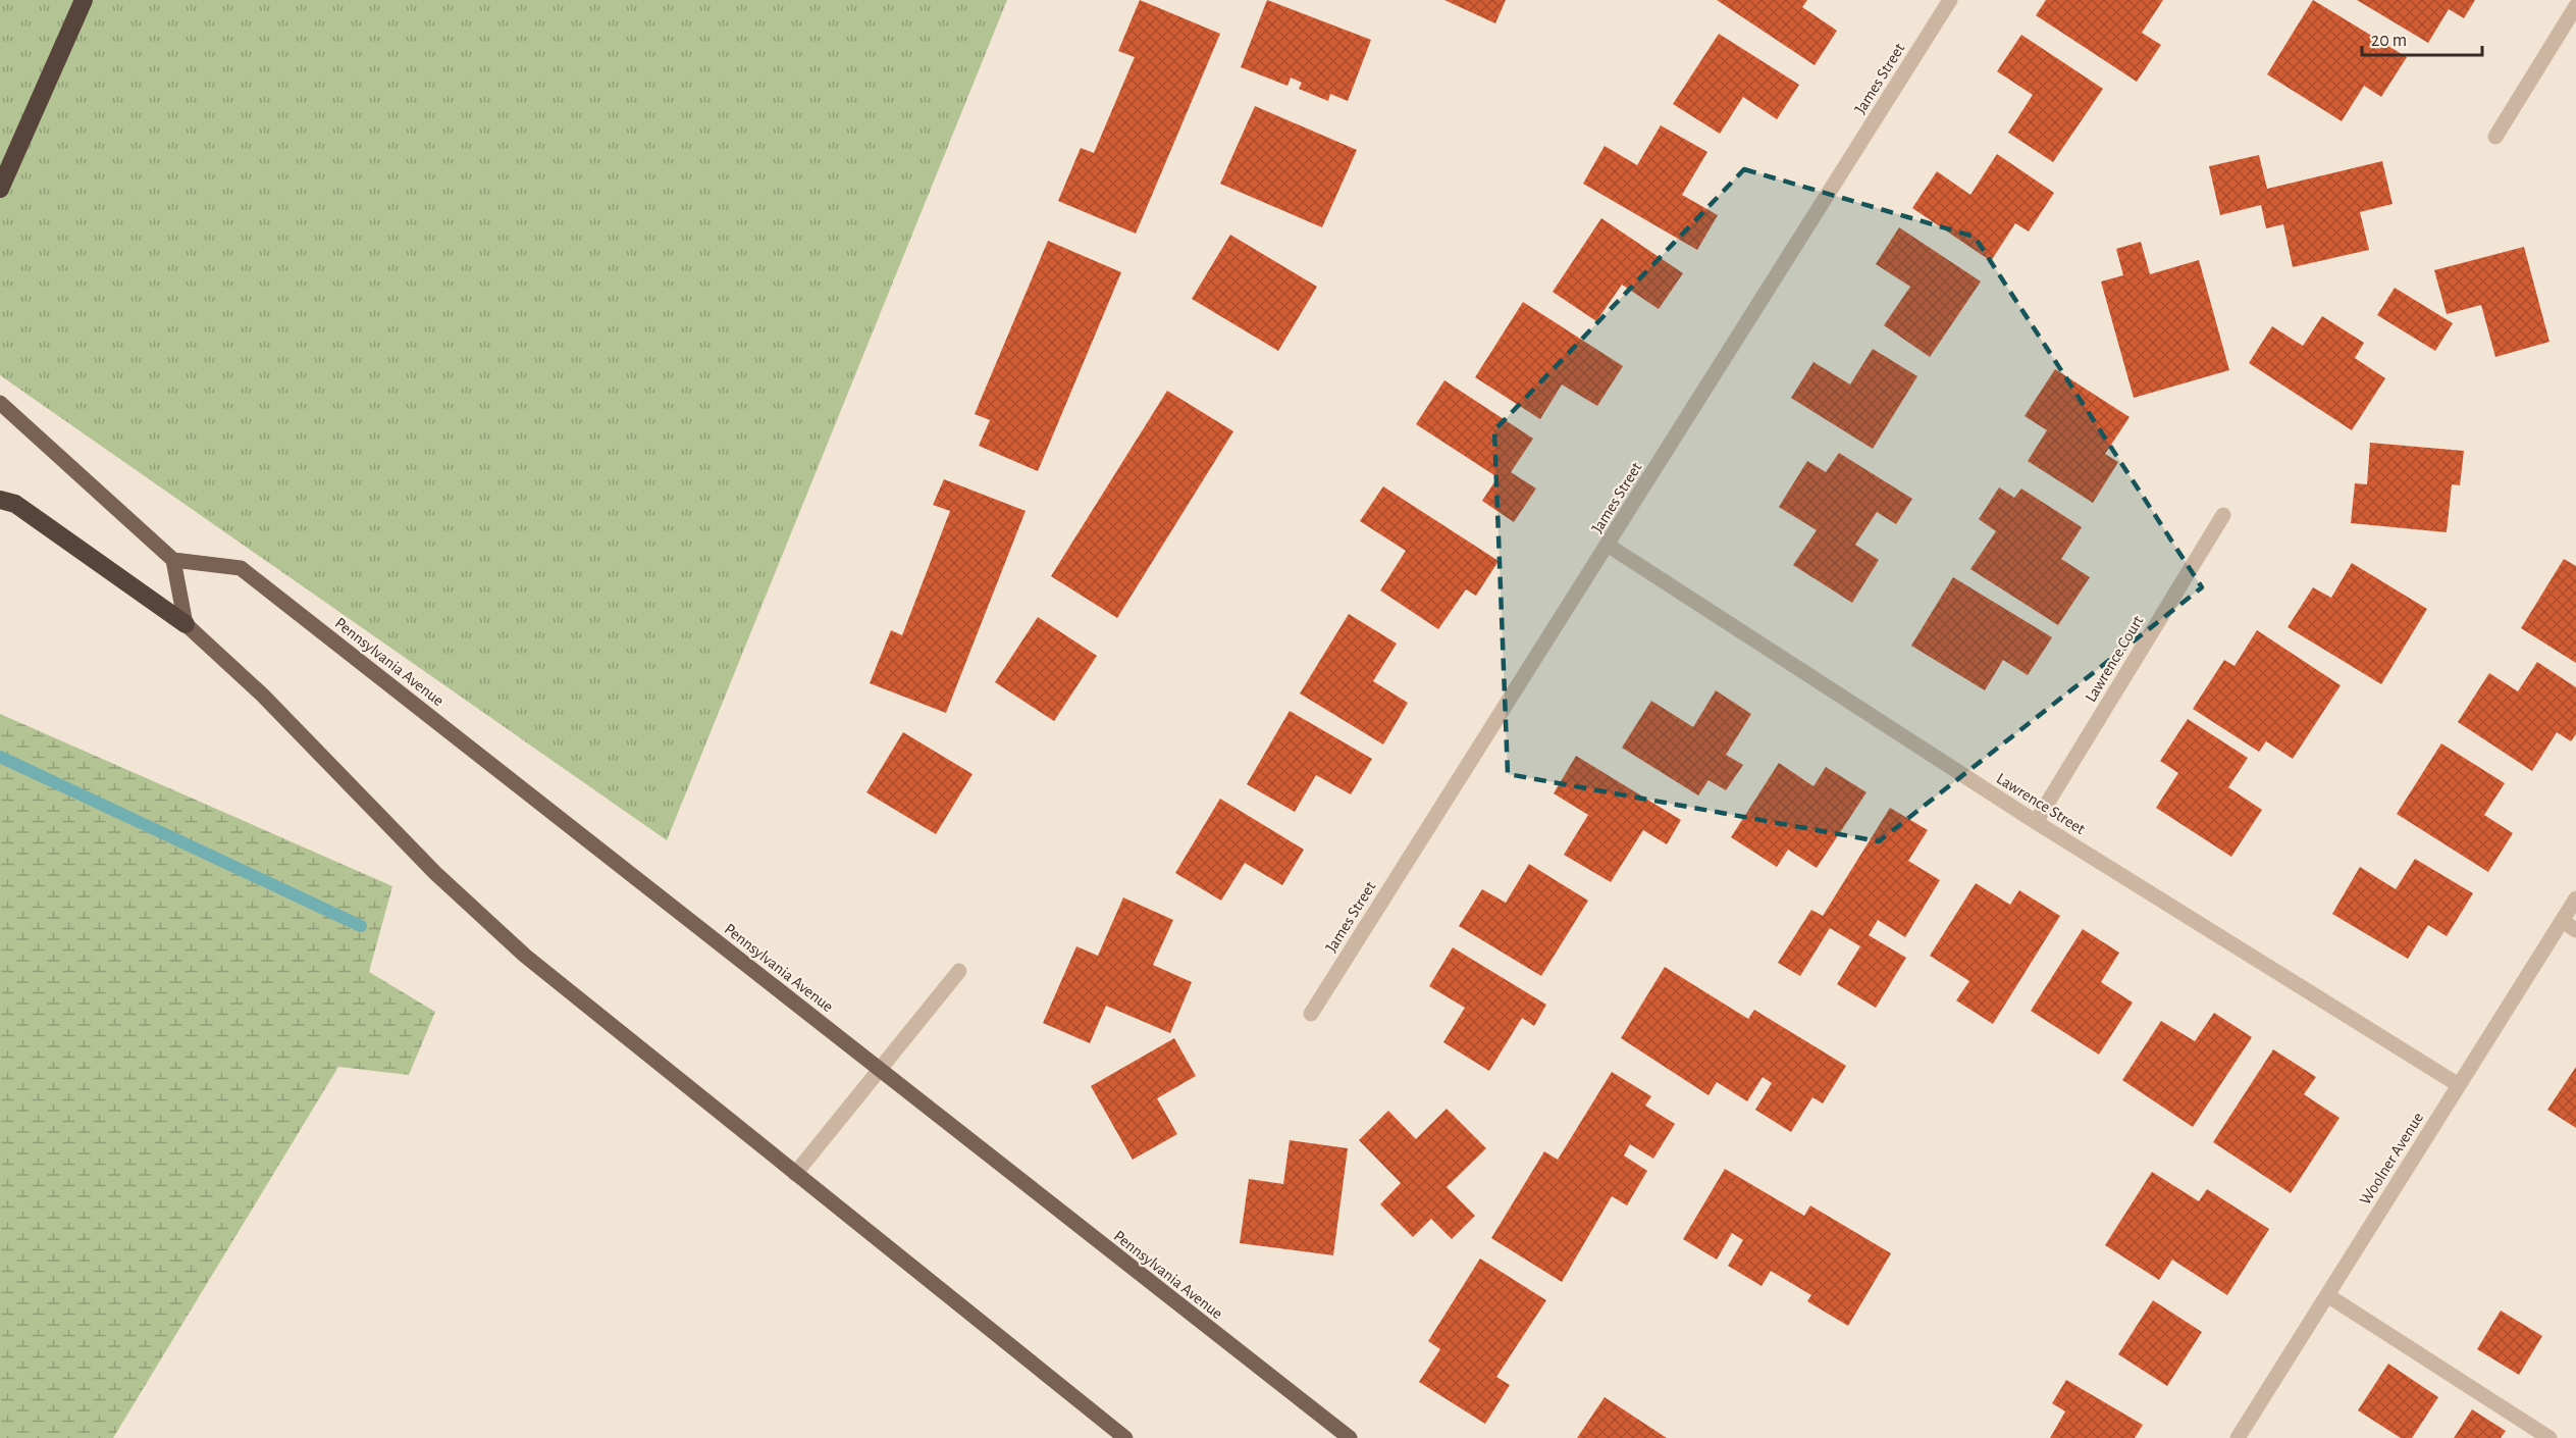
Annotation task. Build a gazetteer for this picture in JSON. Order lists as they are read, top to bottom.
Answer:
{
  "streets": {
    "main road": ["Pennsylvania Avenue"],
    "street": [
      "James Street",
      "Lawrence Court",
      "Lawrence Street",
      "Woolner Avenue"
    ]
  },
  "crossings": [
    ["James Street", "Lawrence Street"],
    ["Lawrence Court", "Lawrence Street"],
    ["Lawrence Street", "Woolner Avenue"]
  ],
  "scale_bar": "20 m"
}
